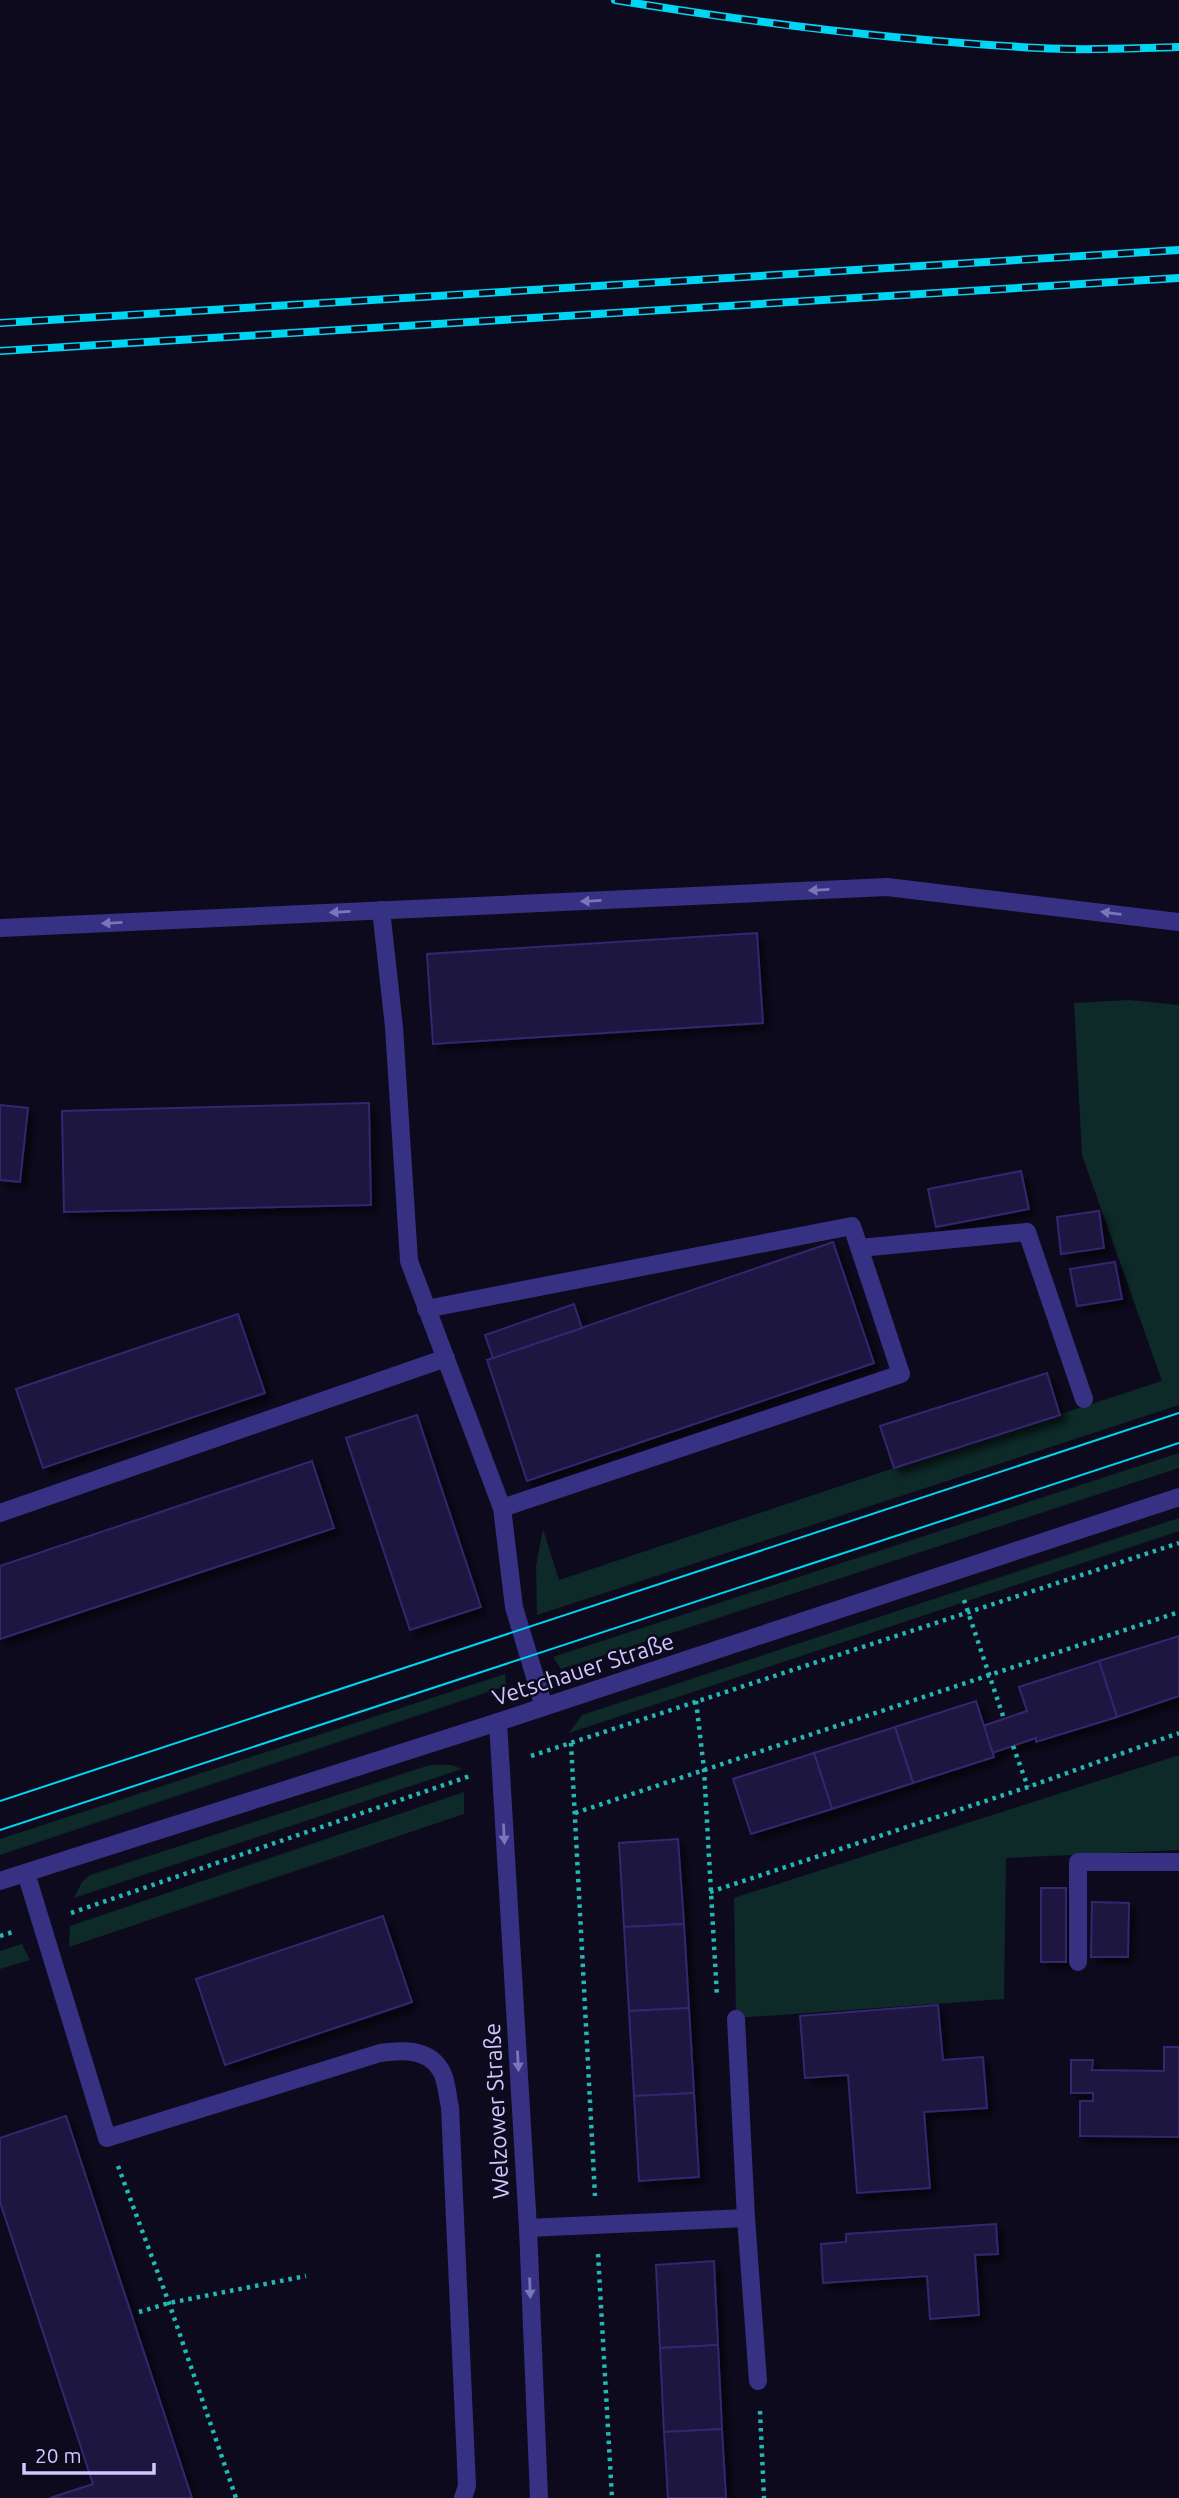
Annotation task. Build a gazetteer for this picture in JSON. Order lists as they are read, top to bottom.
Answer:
{
  "streets": {
    "street": ["Vetschauer Straße", "Welzower Straße"]
  },
  "crossings": [
    ["Vetschauer Straße", "Welzower Straße"]
  ],
  "one_way": ["Welzower Straße"],
  "scale_bar": "20 m"
}
